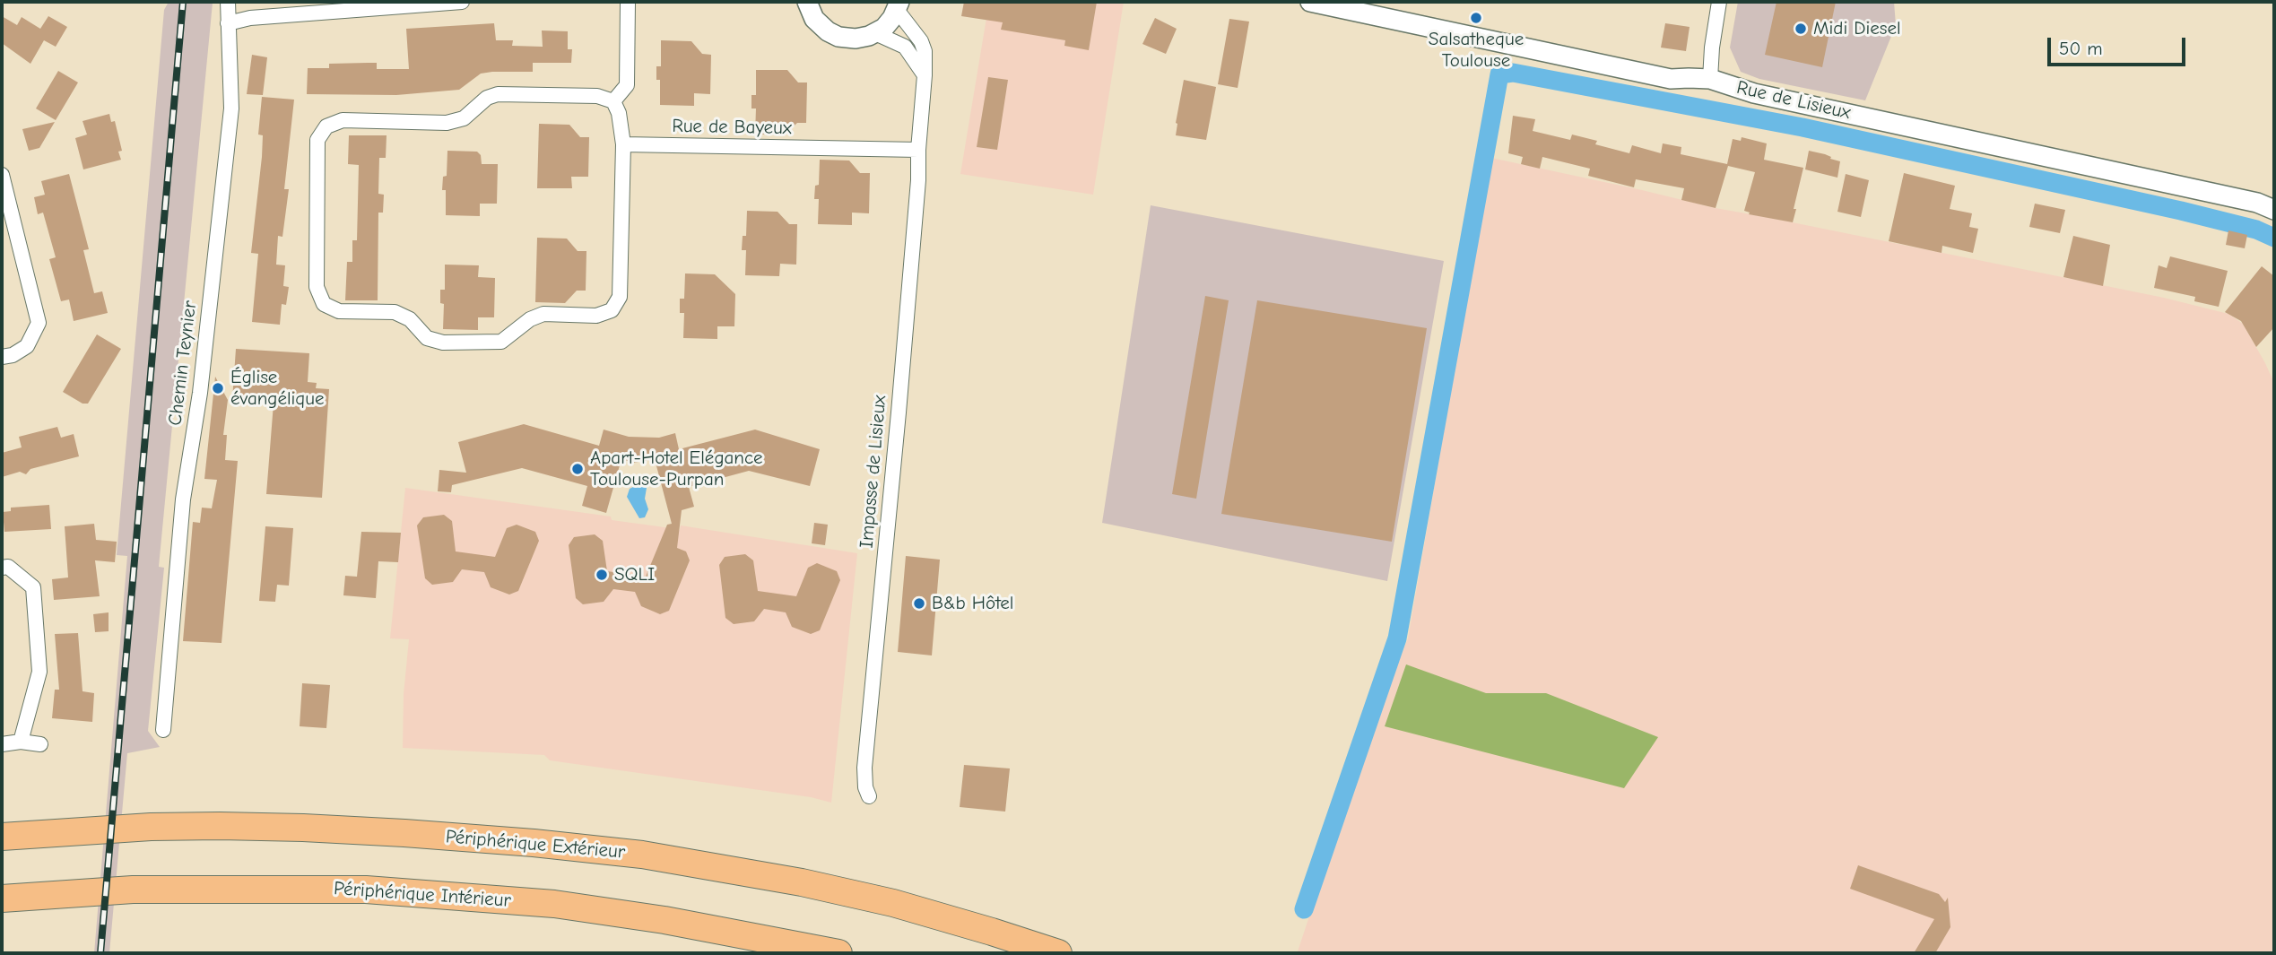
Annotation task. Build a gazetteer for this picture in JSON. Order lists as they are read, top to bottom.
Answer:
{
  "streets": {
    "highway": ["Périphérique Extérieur", "Périphérique Intérieur"],
    "street": [
      "Rue de Lisieux",
      "Rue de Bayeux",
      "Chemin Teynier",
      "Impasse de Lisieux"
    ]
  },
  "crossings": [
    ["Rue de Bayeux", "Impasse de Lisieux"]
  ],
  "places": [
    "Salsatheque Toulouse",
    "Midi Diesel",
    "Église évangélique",
    "Apart-Hotel Elégance Toulouse-Purpan",
    "SQLI",
    "B&b Hôtel"
  ],
  "scale_bar": "50 m"
}
